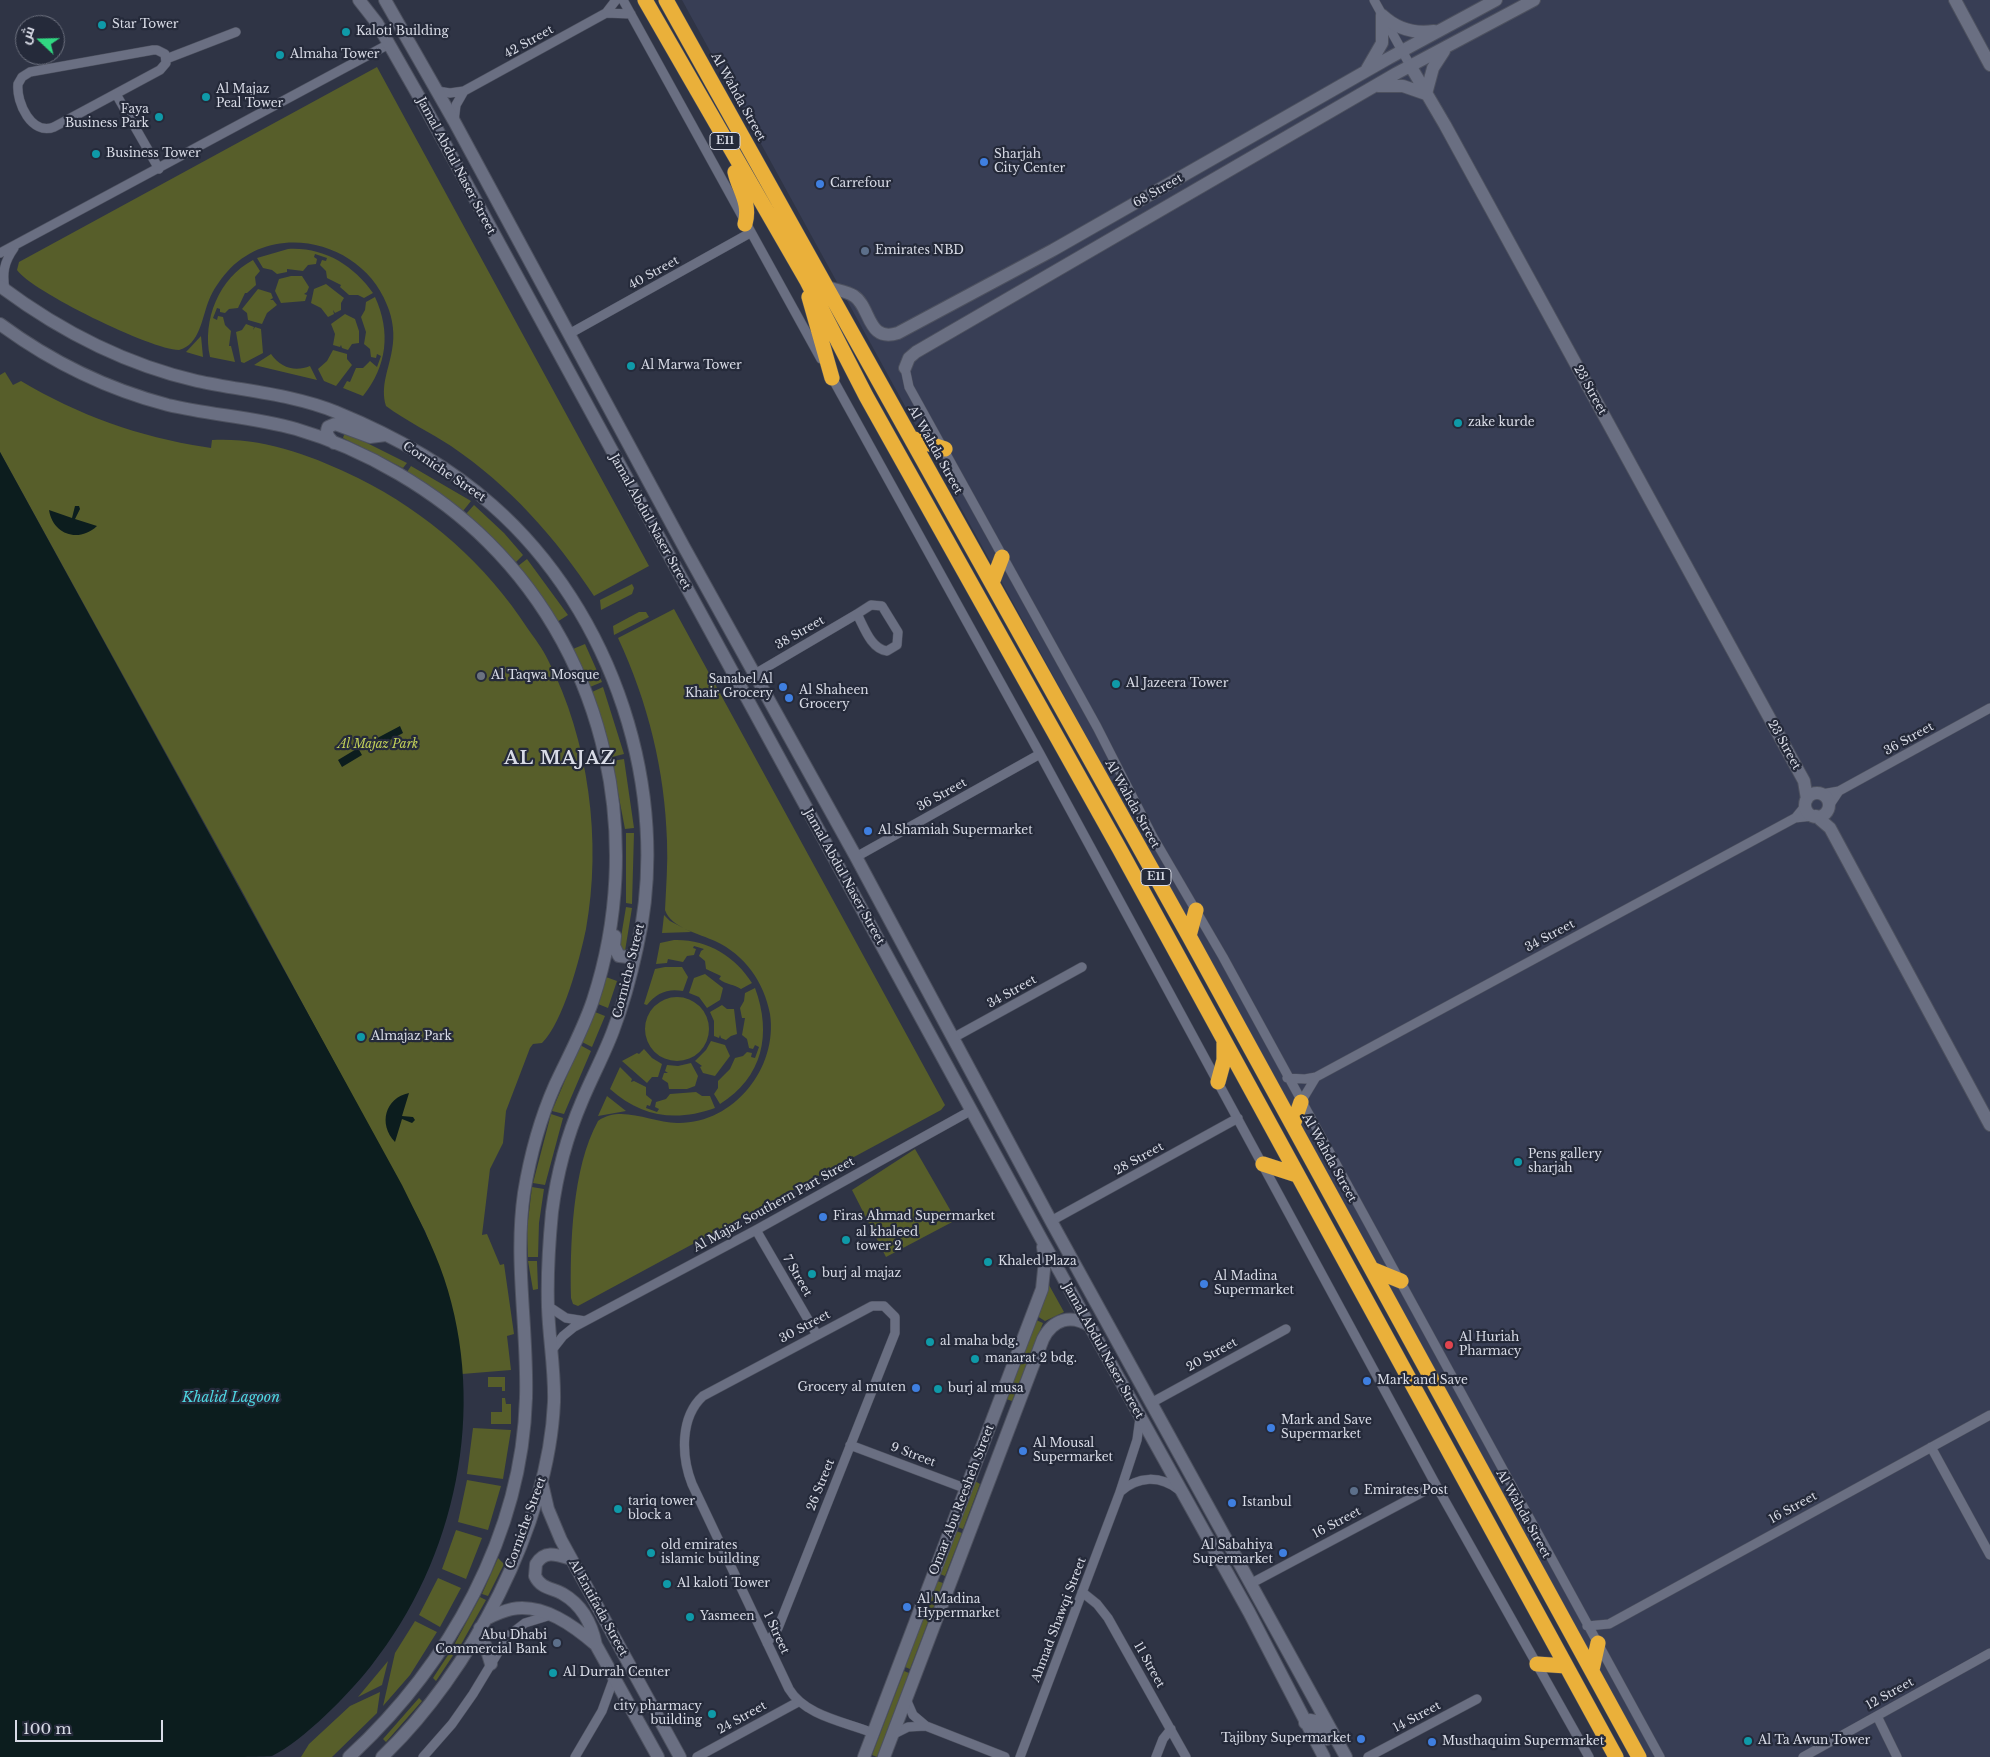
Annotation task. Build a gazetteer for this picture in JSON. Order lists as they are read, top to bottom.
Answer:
{
  "streets": {
    "highway": ["Al Wahda Street", "E11"],
    "street": [
      "42 Street",
      "Jamal Abdul Naser Street",
      "68 Street",
      "40 Street",
      "23 Street",
      "Corniche Street",
      "38 Street",
      "36 Street",
      "34 Street",
      "28 Street",
      "Al Majaz Southern Part Street",
      "7 Street",
      "30 Street",
      "20 Street",
      "9 Street",
      "26 Street",
      "Omar Abu Reesheh Street",
      "16 Street",
      "Al Entifada Street",
      "Ahmad Shawqi Street",
      "1 Street",
      "11 Street",
      "12 Street",
      "14 Street",
      "24 Street"
    ]
  },
  "crossings": [
    ["42 Street", "Jamal Abdul Naser Street"],
    ["Al Wahda Street", "68 Street"],
    ["Jamal Abdul Naser Street", "40 Street"],
    ["Jamal Abdul Naser Street", "38 Street"],
    ["Jamal Abdul Naser Street", "36 Street"],
    ["Jamal Abdul Naser Street", "34 Street"],
    ["Jamal Abdul Naser Street", "28 Street"],
    ["Jamal Abdul Naser Street", "Al Majaz Southern Part Street"],
    ["Jamal Abdul Naser Street", "20 Street"],
    ["Jamal Abdul Naser Street", "Omar Abu Reesheh Street"],
    ["Jamal Abdul Naser Street", "16 Street"],
    ["Jamal Abdul Naser Street", "Ahmad Shawqi Street"],
    ["68 Street", "23 Street"],
    ["23 Street", "36 Street"],
    ["23 Street", "34 Street"],
    ["Corniche Street", "Al Majaz Southern Part Street"],
    ["Corniche Street", "Al Entifada Street"],
    ["36 Street", "34 Street"],
    ["Al Majaz Southern Part Street", "7 Street"],
    ["7 Street", "30 Street"],
    ["30 Street", "26 Street"],
    ["30 Street", "1 Street"],
    ["9 Street", "26 Street"],
    ["9 Street", "Omar Abu Reesheh Street"],
    ["26 Street", "1 Street"],
    ["Ahmad Shawqi Street", "11 Street"],
    ["1 Street", "24 Street"]
  ],
  "districts": ["AL MAJAZ"],
  "water": ["Khalid Lagoon"],
  "parks": ["Al Majaz Park"],
  "places": [
    "Star Tower",
    "Kaloti Building",
    "Almaha Tower",
    "Al Majaz Peal Tower",
    "Faya Business Park",
    "Business Tower",
    "Sharjah City Center",
    "Carrefour",
    "Emirates NBD",
    "Al Marwa Tower",
    "zake kurde",
    "Al Taqwa Mosque",
    "Al Jazeera Tower",
    "Sanabel Al Khair Grocery",
    "Al Shaheen Grocery",
    "Al Shamiah Supermarket",
    "Almajaz Park",
    "Pens gallery sharjah",
    "Firas Ahmad Supermarket",
    "al khaleed tower 2",
    "Khaled Plaza",
    "burj al majaz",
    "Al Madina Supermarket",
    "al maha bdg.",
    "Al Huriah Pharmacy",
    "manarat 2 bdg.",
    "Mark and Save",
    "Grocery al muten",
    "burj al musa",
    "Mark and Save Supermarket",
    "Al Mousal Supermarket",
    "Emirates Post",
    "Istanbul",
    "tariq tower block a",
    "old emirates islamic building",
    "Al Sabahiya Supermarket",
    "Al kaloti Tower",
    "Al Madina Hypermarket",
    "Yasmeen",
    "Abu Dhabi Commercial Bank",
    "Al Durrah Center",
    "city pharmacy building",
    "Tajibny Supermarket",
    "Al Ta Awun Tower",
    "Musthaquim Supermarket"
  ],
  "scale_bar": "100 m",
  "north": "left"
}
